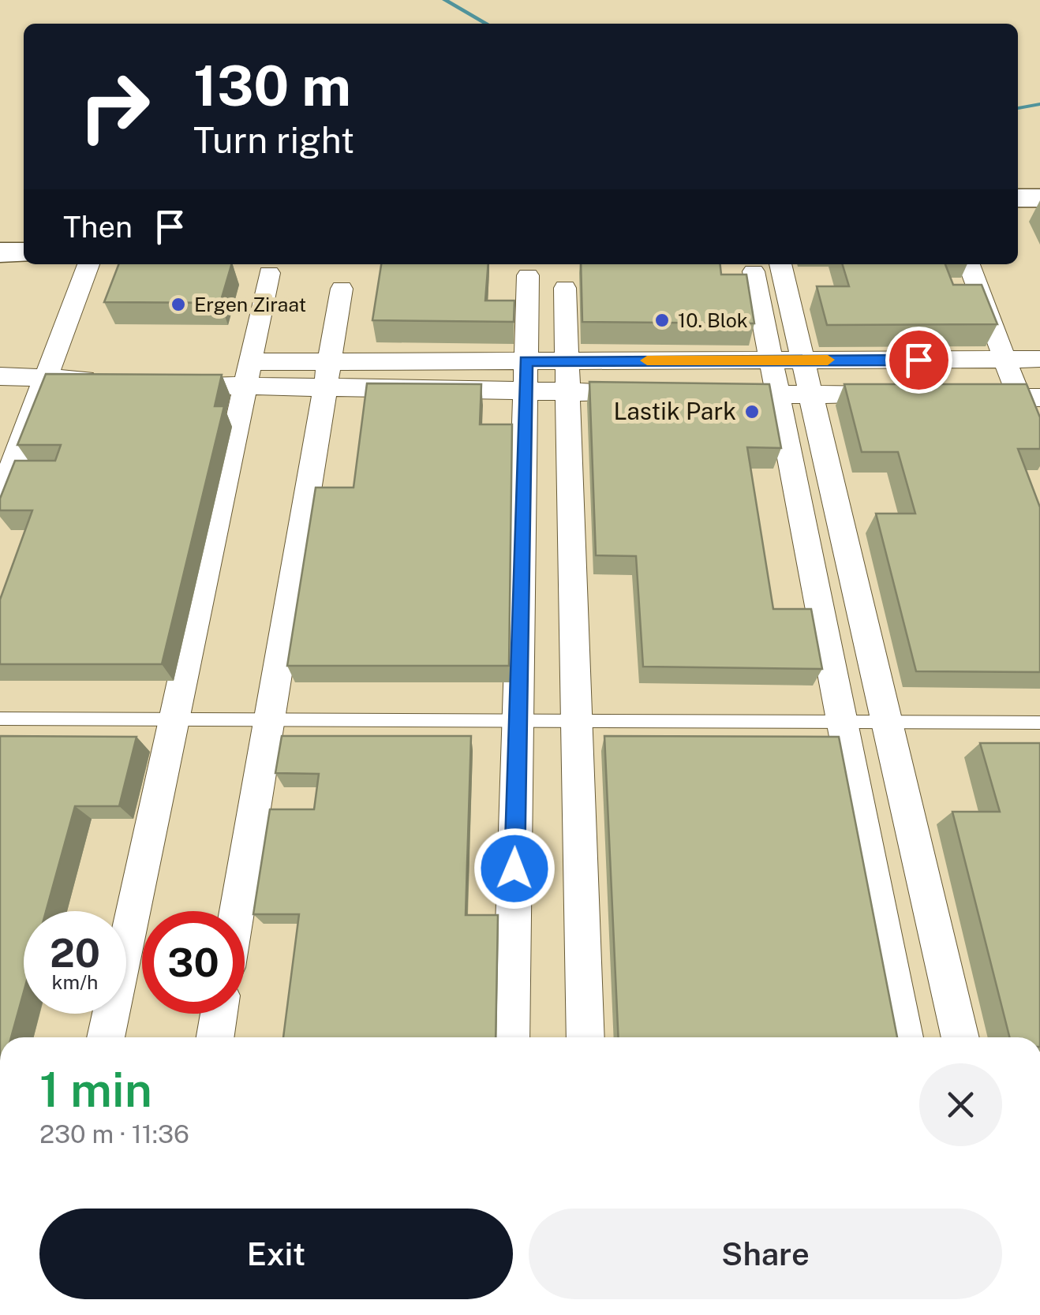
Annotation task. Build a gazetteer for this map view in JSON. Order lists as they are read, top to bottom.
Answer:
{
  "places": ["Ergen Ziraat", "10. Blok", "Lastik Park"],
  "page": {
    "turn": ["130 m", "Turn right"],
    "then": "Then",
    "speed": "20 km/h",
    "limit": "30",
    "heading": ["1 min", "230 m · 11:36"],
    "buttons": ["Exit", "Share"]
  }
}
